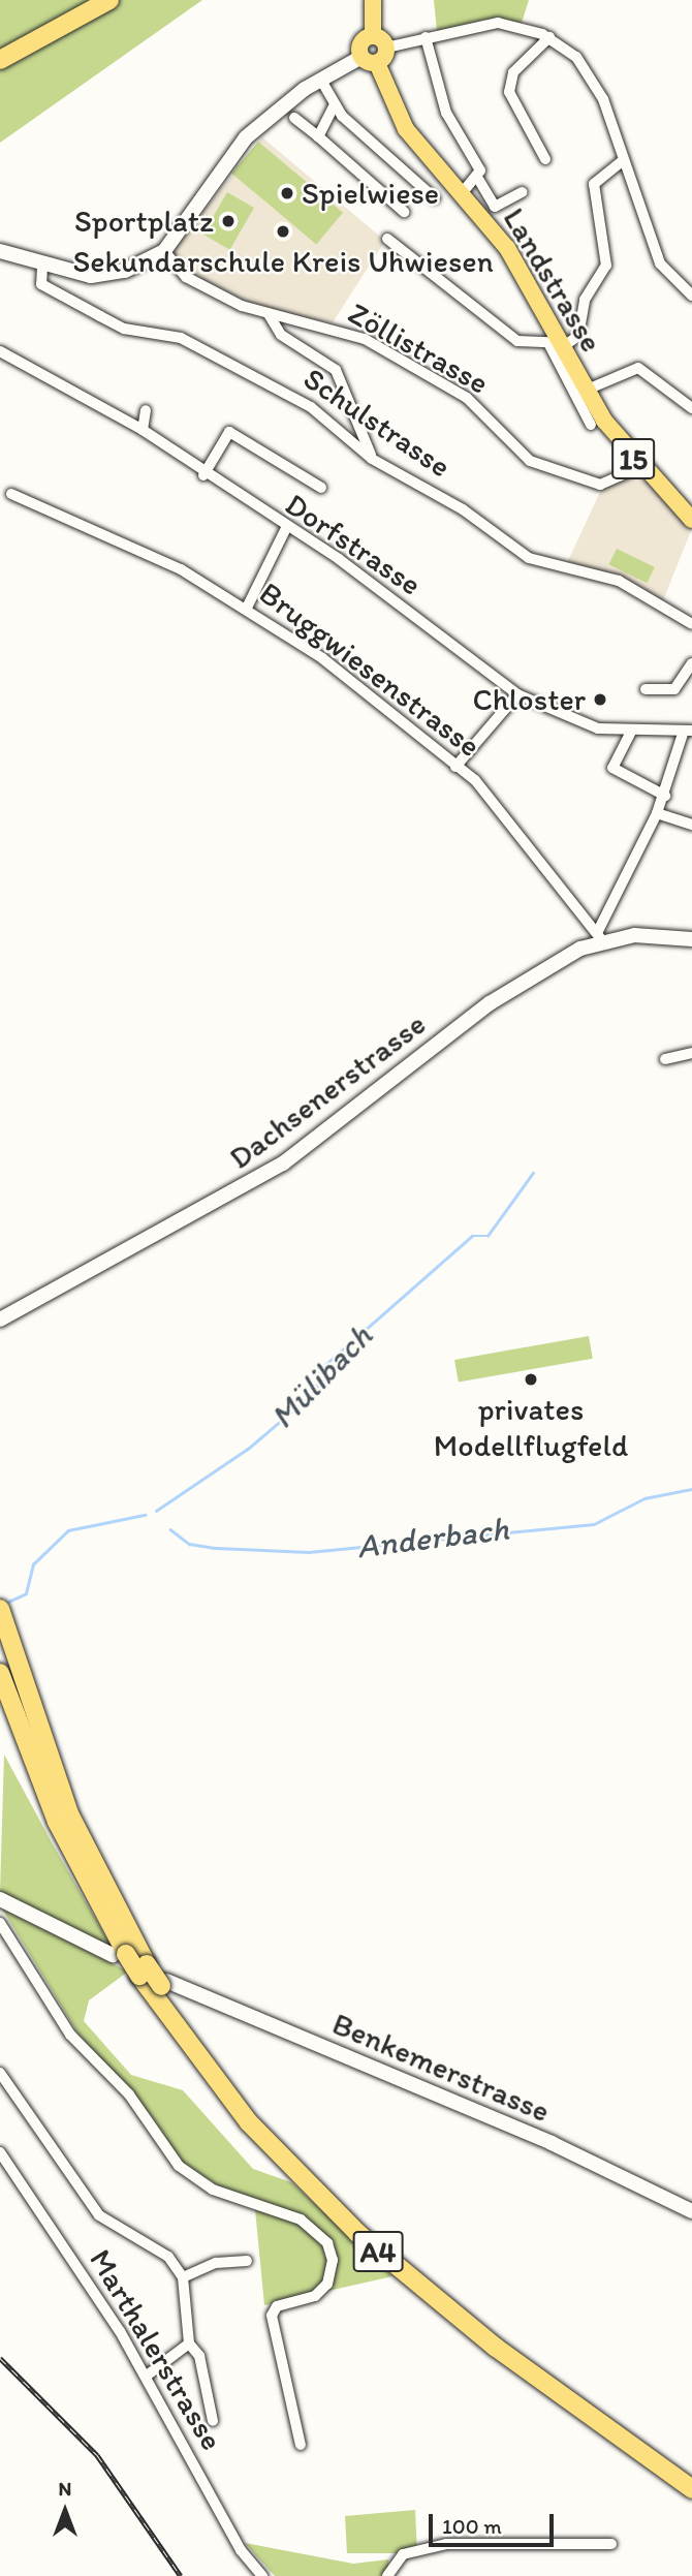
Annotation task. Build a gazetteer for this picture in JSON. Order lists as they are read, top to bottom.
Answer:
{
  "streets": {
    "highway": ["A4"],
    "main road": ["Landstrasse", "15"],
    "street": [
      "Zöllistrasse",
      "Schulstrasse",
      "Dorfstrasse",
      "Bruggwiesenstrasse",
      "Dachsenerstrasse",
      "Benkemerstrasse",
      "Marthalerstrasse"
    ]
  },
  "crossings": [
    ["Landstrasse", "Zöllistrasse"],
    ["Bruggwiesenstrasse", "Dachsenerstrasse"],
    ["Benkemerstrasse", "A4"]
  ],
  "water": ["Mülibach", "Anderbach"],
  "places": [
    "Spielwiese",
    "Sportplatz",
    "Sekundarschule Kreis Uhwiesen",
    "Chloster",
    "privates Modellflugfeld"
  ],
  "scale_bar": "100 m",
  "north": "top"
}
